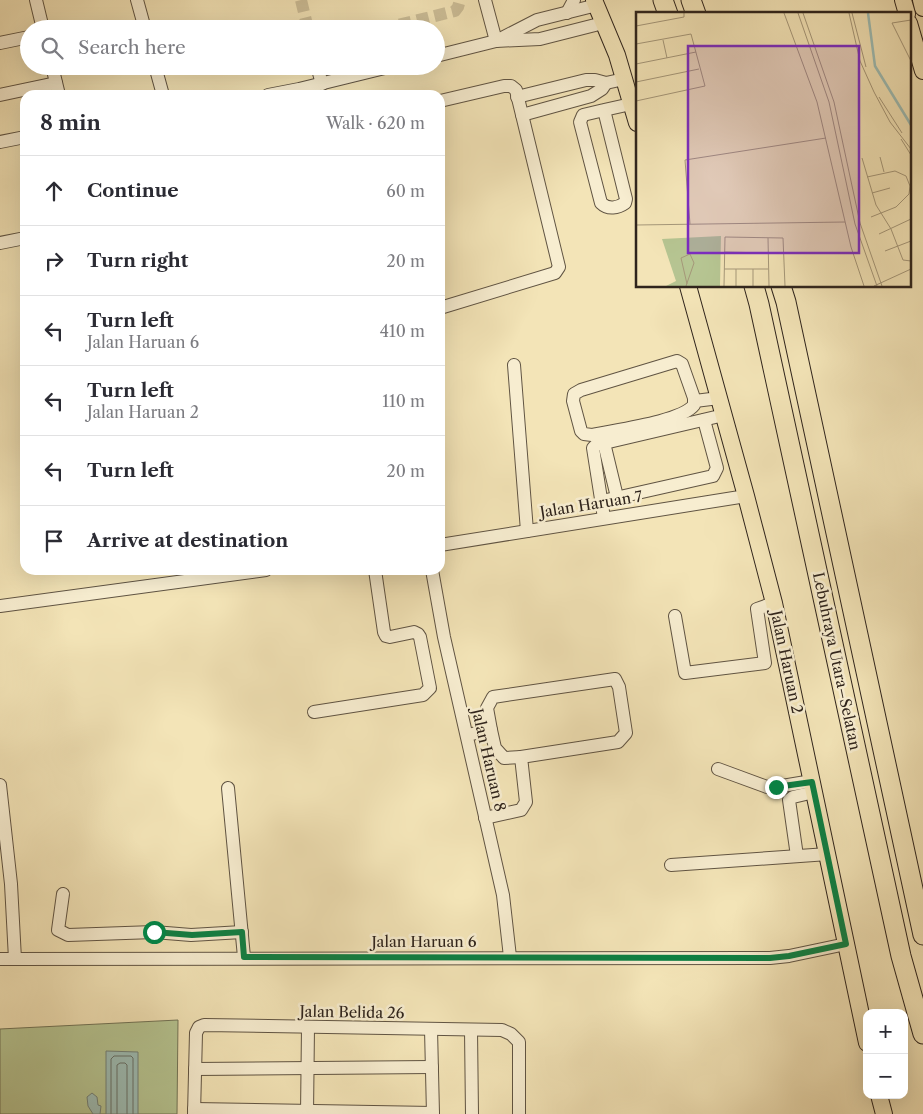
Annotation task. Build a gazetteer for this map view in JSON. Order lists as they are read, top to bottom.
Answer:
{
  "streets": {
    "highway": ["Lebuhraya Utara–Selatan"],
    "main road": ["Jalan Haruan 2"],
    "street": [
      "Jalan Haruan 7",
      "Jalan Haruan 8",
      "Jalan Haruan 6",
      "Jalan Belida 26"
    ]
  },
  "crossings": [
    ["Jalan Haruan 7", "Jalan Haruan 2"],
    ["Jalan Haruan 2", "Jalan Haruan 6"],
    ["Jalan Haruan 8", "Jalan Haruan 6"]
  ],
  "page": {
    "search": "Search here",
    "heading": ["8 min", "Walk · 620 m"],
    "list": [
      ["Continue", "60 m"],
      ["Turn right", "20 m"],
      ["Turn left", "Jalan Haruan 6", "410 m"],
      ["Turn left", "Jalan Haruan 2", "110 m"],
      ["Turn left", "20 m"],
      "Arrive at destination"
    ],
    "map_buttons": ["+", "−"]
  }
}
